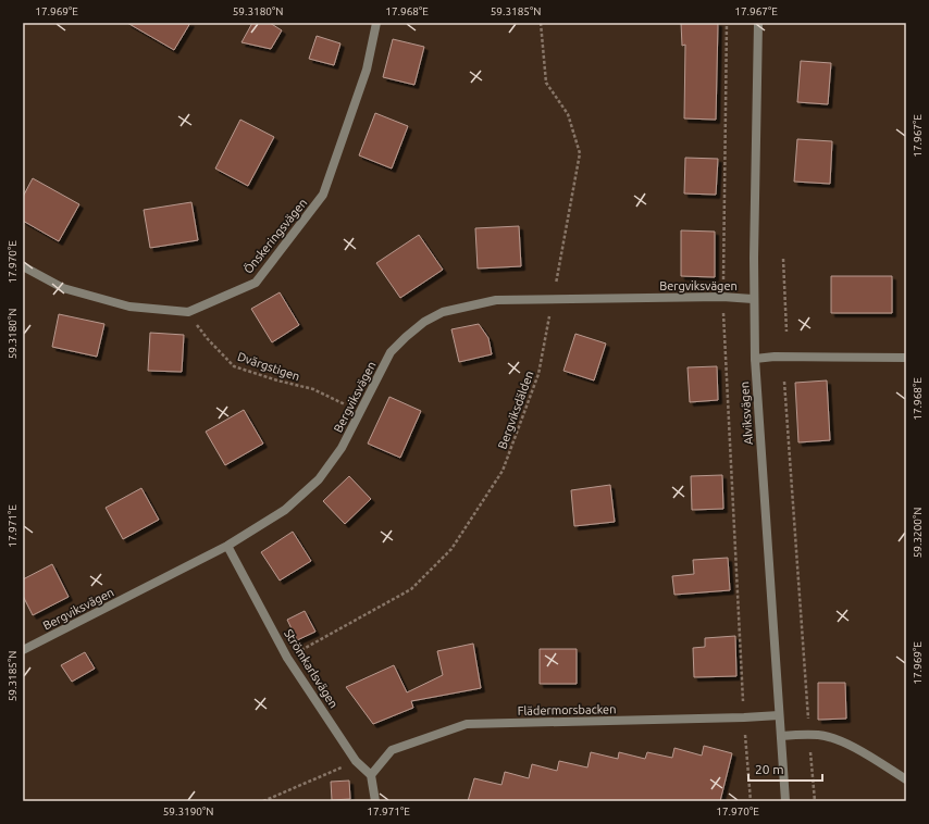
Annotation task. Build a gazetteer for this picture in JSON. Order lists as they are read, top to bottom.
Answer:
{
  "streets": {
    "street": [
      "Önskeringsvägen",
      "Bergviksvägen",
      "Alviksvägen",
      "Strömkarlsvägen",
      "Flädermorsbacken"
    ],
    "path": ["Dvärgstigen", "Bergviksdälden"]
  },
  "crossings": [
    ["Önskeringsvägen", "Dvärgstigen"],
    ["Bergviksvägen", "Bergviksdälden"],
    ["Bergviksvägen", "Alviksvägen"],
    ["Bergviksvägen", "Strömkarlsvägen"],
    ["Bergviksdälden", "Strömkarlsvägen"],
    ["Alviksvägen", "Flädermorsbacken"],
    ["Strömkarlsvägen", "Flädermorsbacken"]
  ],
  "scale_bar": "20 m",
  "coordinates": [
    "17.969°E",
    "59.3180°N",
    "17.968°E",
    "59.3185°N",
    "17.967°E",
    "17.970°E",
    "17.971°E",
    "59.3200°N",
    "59.3190°N"
  ]
}
